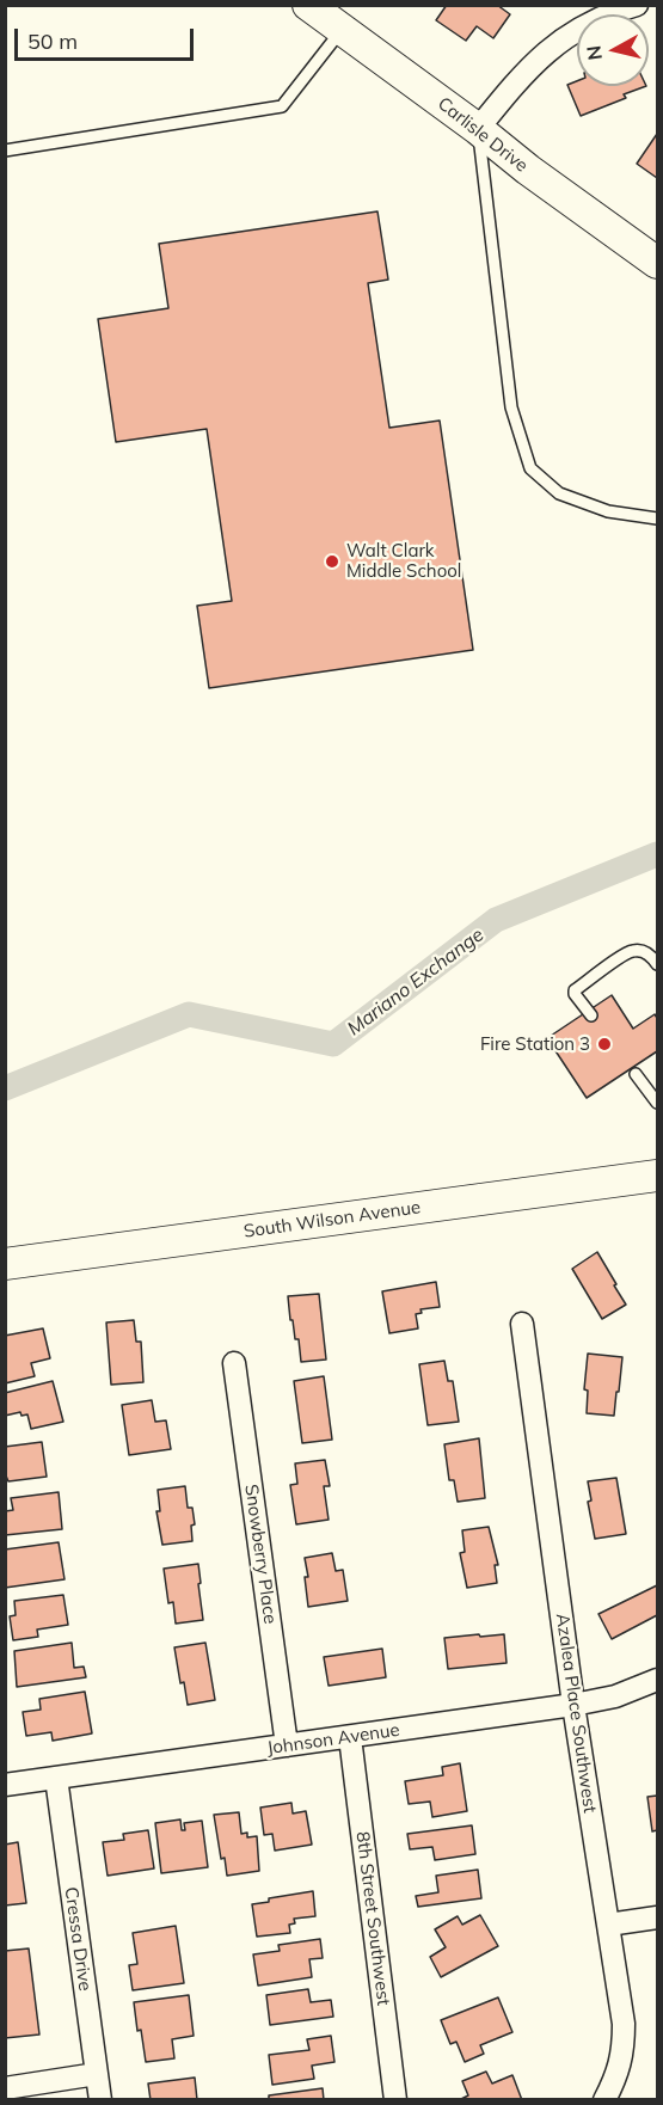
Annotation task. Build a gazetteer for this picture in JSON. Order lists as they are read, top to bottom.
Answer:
{
  "streets": {
    "main road": ["Carlisle Drive", "South Wilson Avenue"],
    "street": [
      "Snowberry Place",
      "Azalea Place Southwest",
      "Johnson Avenue",
      "8th Street Southwest",
      "Cressa Drive"
    ]
  },
  "crossings": [
    ["Snowberry Place", "Johnson Avenue"],
    ["Azalea Place Southwest", "Johnson Avenue"],
    ["Johnson Avenue", "8th Street Southwest"],
    ["Johnson Avenue", "Cressa Drive"]
  ],
  "water": ["Mariano Exchange"],
  "places": ["Walt Clark Middle School", "Fire Station 3"],
  "scale_bar": "50 m",
  "north": "left"
}
